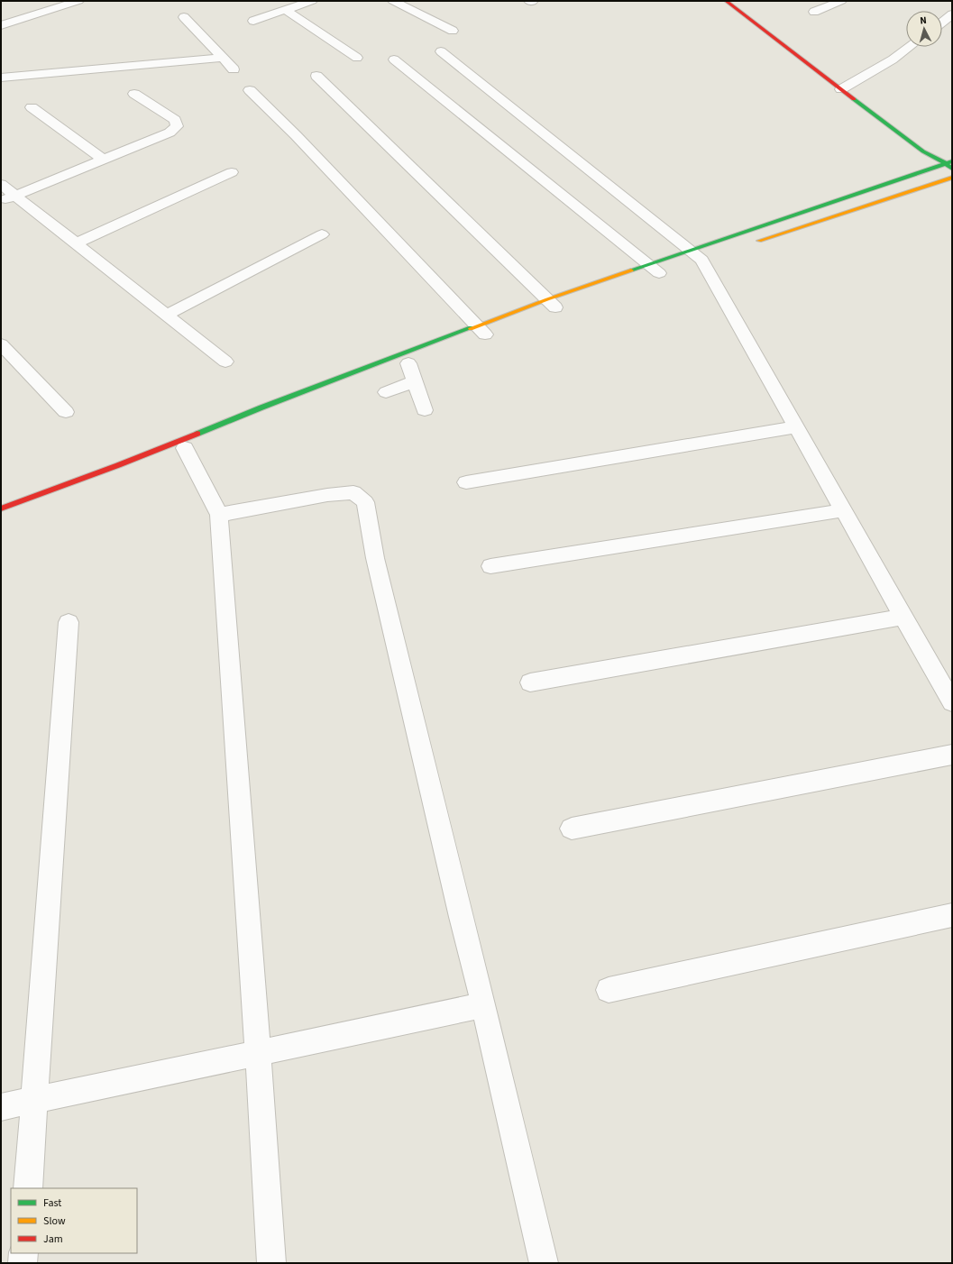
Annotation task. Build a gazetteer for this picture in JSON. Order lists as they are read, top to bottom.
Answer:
{
  "legend": ["Fast", "Slow", "Jam"],
  "north": "top"
}
